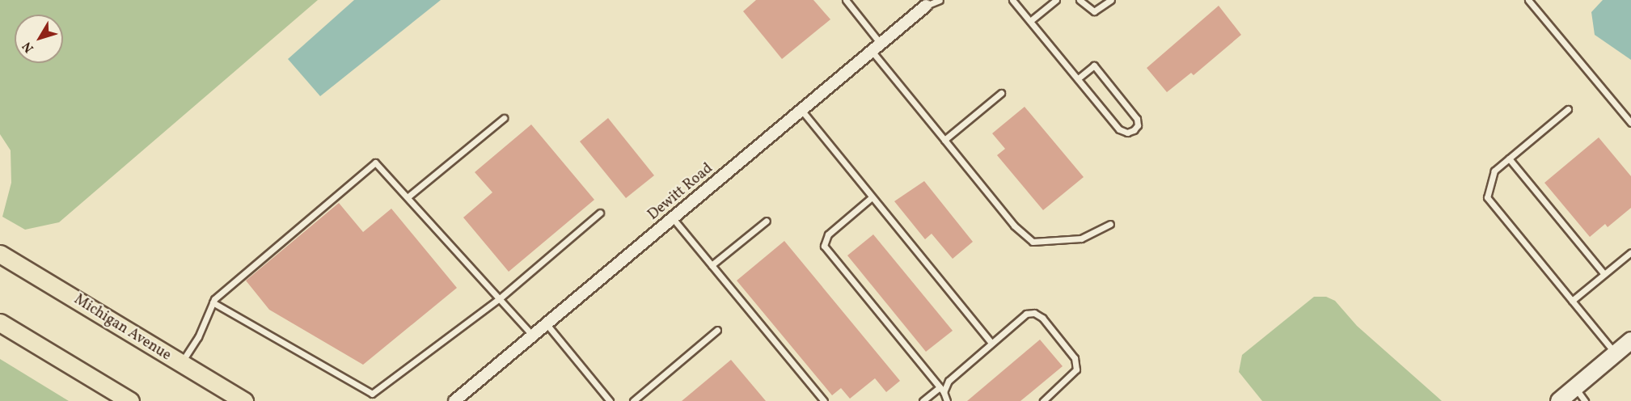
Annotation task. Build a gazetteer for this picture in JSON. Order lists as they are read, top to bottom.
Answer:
{
  "streets": {
    "main road": ["Michigan Avenue"],
    "street": ["Dewitt Road"]
  },
  "north": "bottom left"
}
